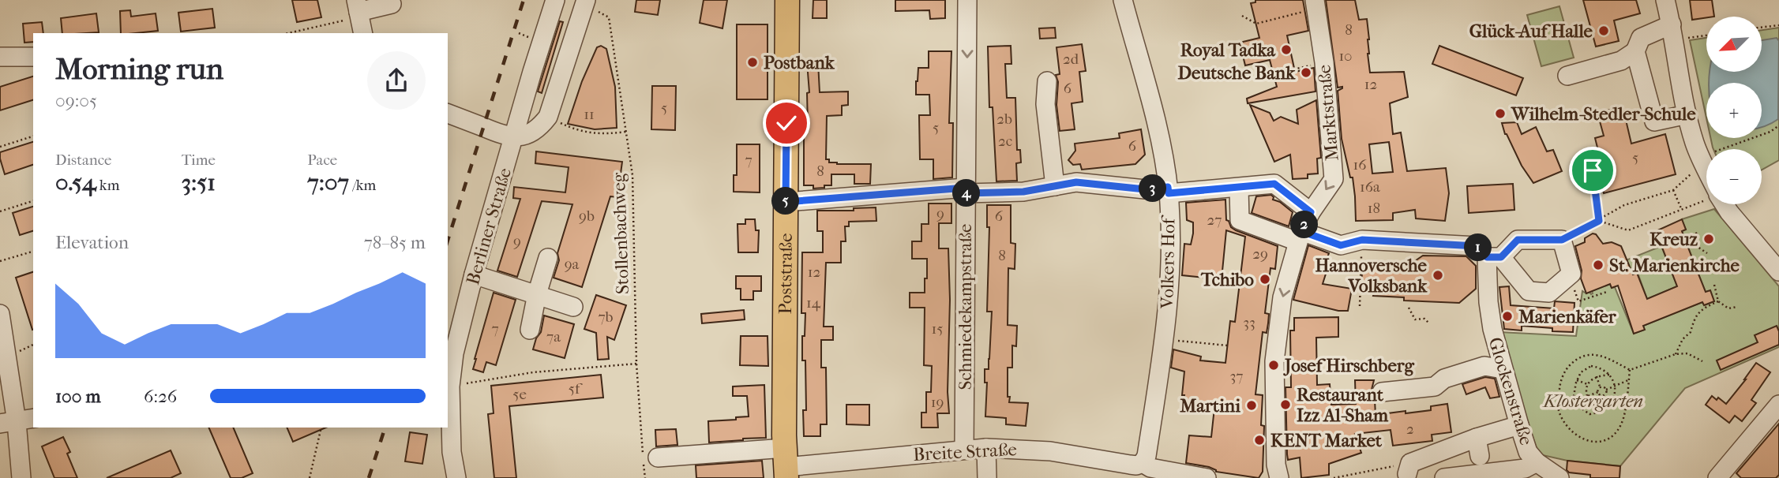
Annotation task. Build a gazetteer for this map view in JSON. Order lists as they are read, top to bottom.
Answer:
{
  "streets": {
    "main road": ["Poststraße"],
    "street": [
      "Marktstraße",
      "Berliner Straße",
      "Volkers Hof",
      "Schmiedekampstraße",
      "Glockenstraße",
      "Breite Straße"
    ],
    "path": ["Stollenbachweg"]
  },
  "crossings": [
    ["Volkers Hof", "Breite Straße"],
    ["Poststraße", "Breite Straße"],
    ["Schmiedekampstraße", "Breite Straße"]
  ],
  "one_way": ["Marktstraße"],
  "parks": ["Klostergarten"],
  "places": [
    "Glück-Auf Halle",
    "Royal Tadka",
    "Postbank",
    "Deutsche Bank",
    "Wilhelm-Stedler-Schule",
    "Kreuz",
    "St. Marienkirche",
    "Hannoversche Volksbank",
    "Tchibo",
    "Marienkäfer",
    "Josef Hirschberg",
    "Restaurant Izz Al-Sham",
    "Martini",
    "KENT Market"
  ],
  "house_numbers": [
    "8",
    "10",
    "2d",
    "12",
    "6",
    "5",
    "11",
    "2b",
    "5",
    "2c",
    "6",
    "5",
    "7",
    "16",
    "8",
    "16a",
    "18",
    "9",
    "9b",
    "6",
    "27",
    "9",
    "29",
    "8",
    "9a",
    "12",
    "14",
    "7b",
    "33",
    "7",
    "15",
    "7a",
    "37",
    "5f",
    "5e",
    "19",
    "2"
  ],
  "north": "bottom left",
  "page": {
    "map_buttons": ["+", "−"],
    "heading": ["Morning run", "09:05"],
    "stats": [
      ["Distance", "0.54 km"],
      ["Time", "3:51"],
      ["Pace", "7:07 /km"]
    ],
    "pins": [
      "3",
      "4",
      "5",
      "2",
      "1"
    ],
    "chart": ["Elevation", "78–85 m"],
    "list": [
      {
        "name": "100 m",
        "note": "6:26"
      }
    ]
  }
}
